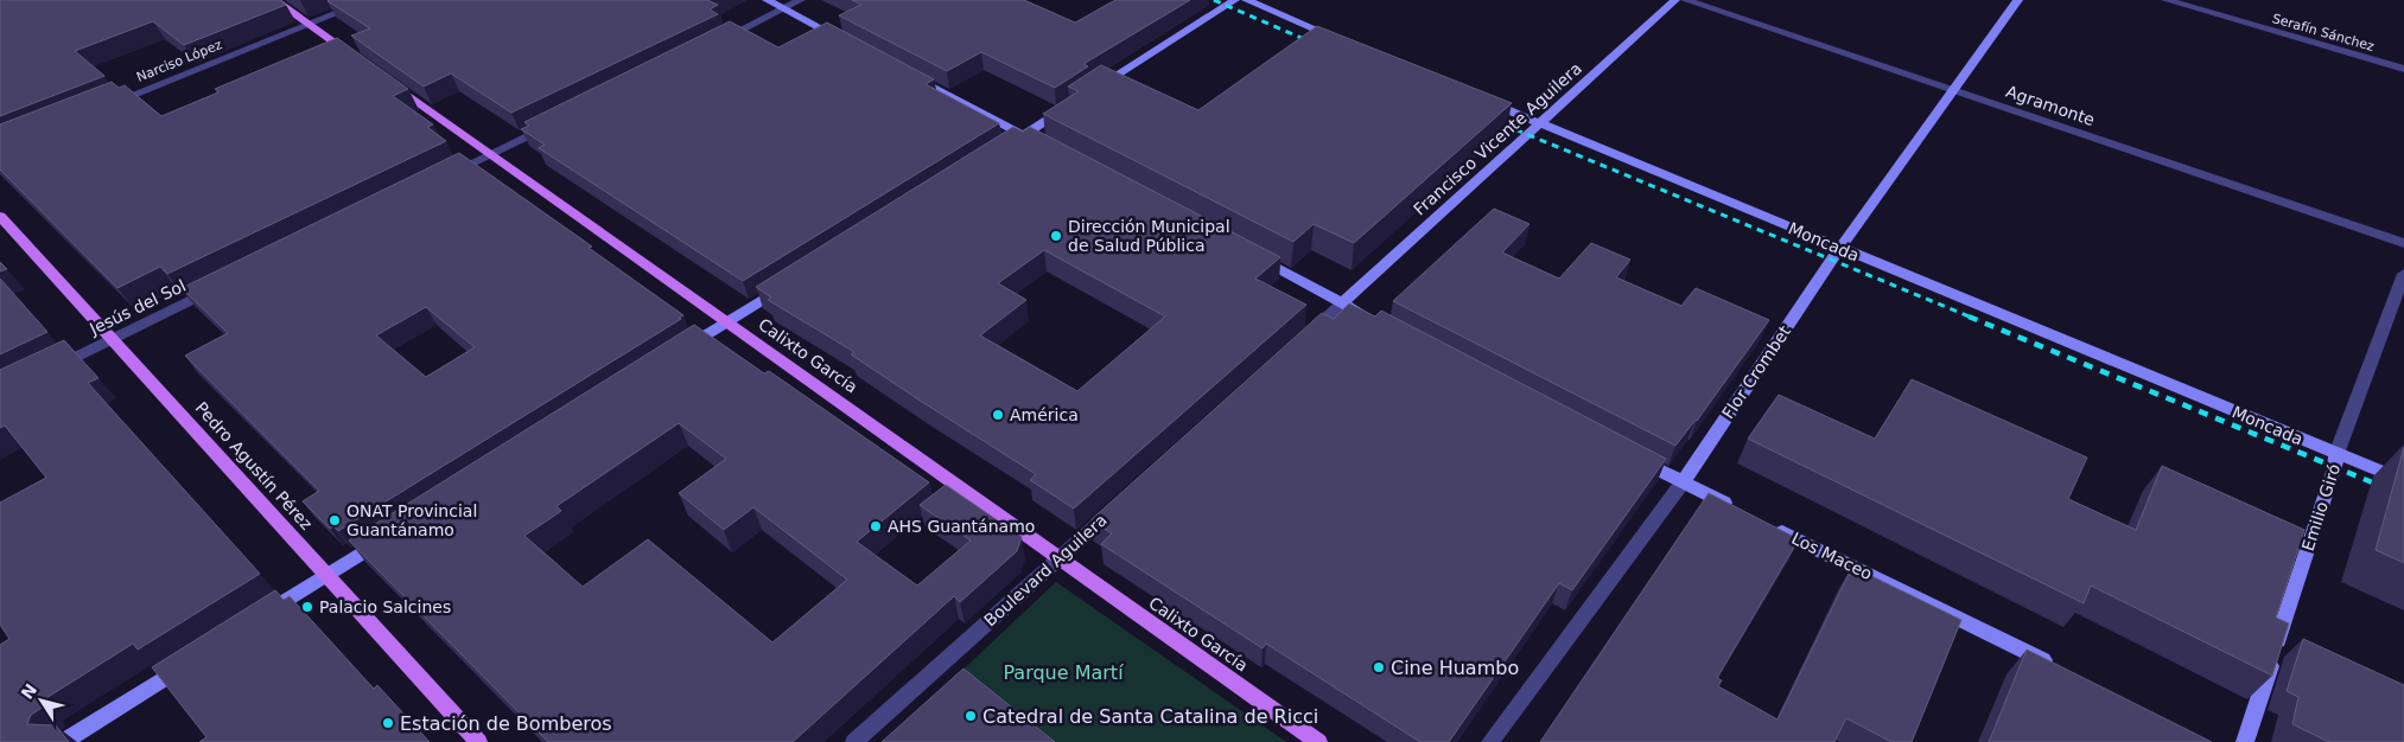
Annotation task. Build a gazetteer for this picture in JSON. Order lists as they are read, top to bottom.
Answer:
{
  "streets": {
    "main road": [
      "Francisco Vicente Aguilera",
      "Moncada",
      "Calixto García",
      "Flor Crombet",
      "Pedro Agustín Pérez",
      "Emilio Giró",
      "Los Maceo"
    ],
    "street": [
      "Serafín Sánchez",
      "Narciso López",
      "Agramonte",
      "Jesús del Sol",
      "Boulevard Aguilera"
    ]
  },
  "crossings": [
    ["Agramonte", "Flor Crombet"],
    ["Francisco Vicente Aguilera", "Moncada"],
    ["Moncada", "Flor Crombet"],
    ["Moncada", "Emilio Giró"],
    ["Jesús del Sol", "Pedro Agustín Pérez"],
    ["Calixto García", "Boulevard Aguilera"]
  ],
  "parks": ["Parque Martí"],
  "places": [
    "Dirección Municipal de Salud Pública",
    "América",
    "ONAT Provincial Guantánamo",
    "AHS Guantánamo",
    "Palacio Salcines",
    "Cine Huambo",
    "Catedral de Santa Catalina de Ricci",
    "Estación de Bomberos"
  ],
  "north": "top left"
}
